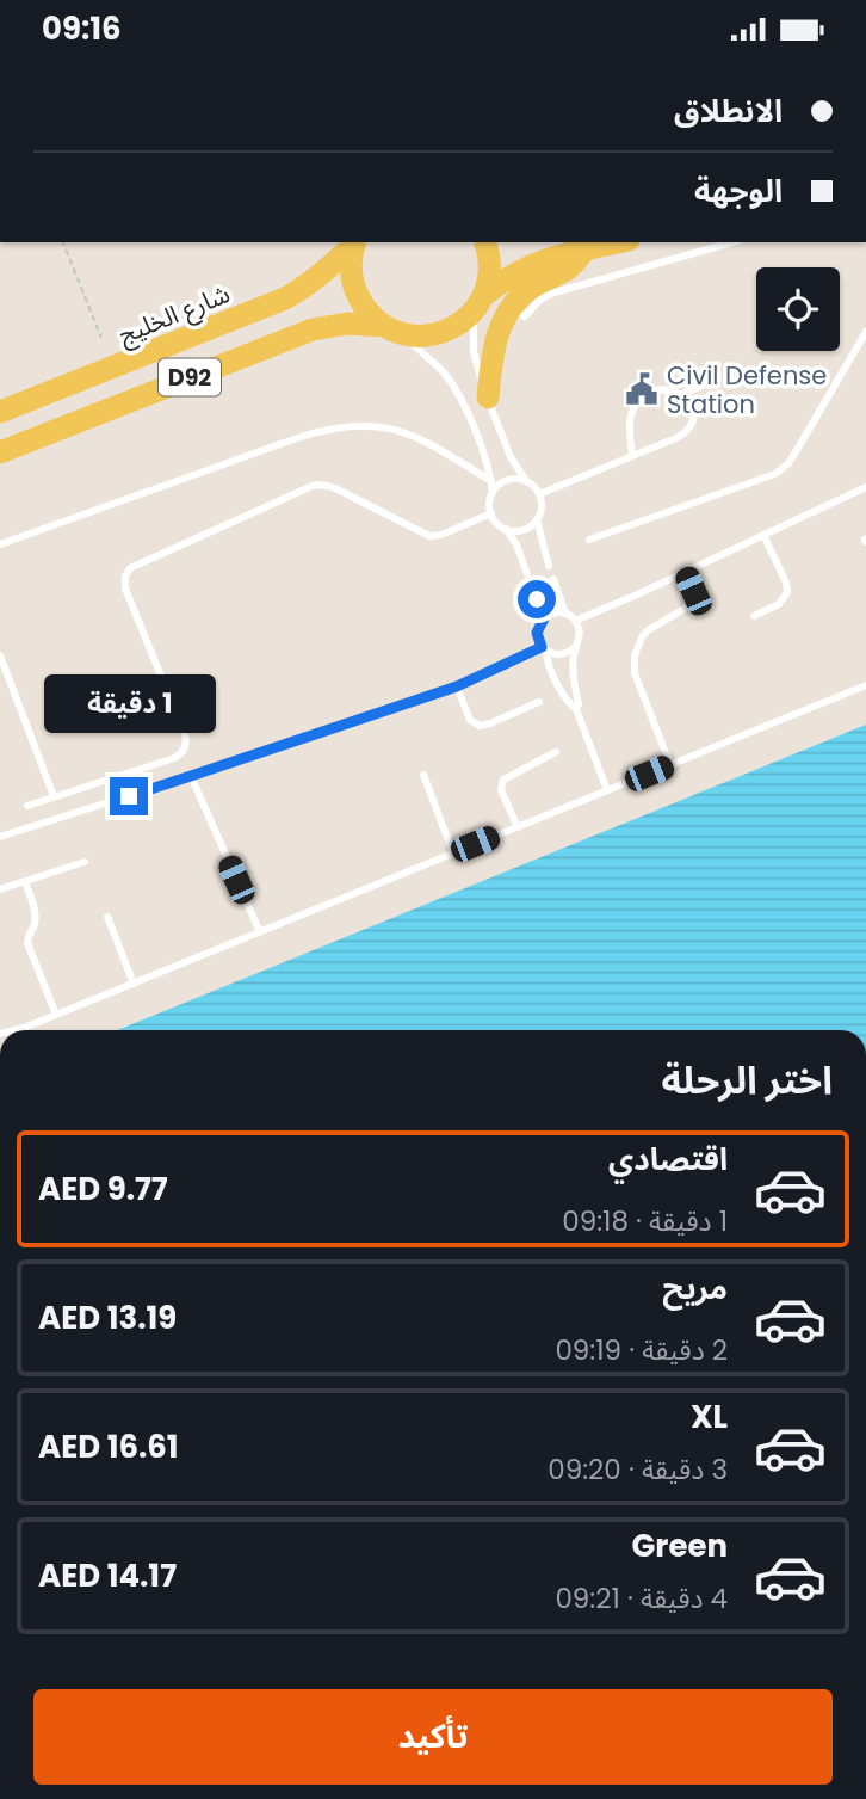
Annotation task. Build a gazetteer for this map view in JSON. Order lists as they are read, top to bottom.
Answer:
{
  "streets": {
    "main road": ["شارع الخليج", "D92"]
  },
  "places": {
    "public building": ["Civil Defense Station"]
  },
  "page": {
    "status": "09:16",
    "banner": ["الانطلاق", "الوجهة"],
    "bubble": "1 دقيقة",
    "heading": "اختر الرحلة",
    "list": [
      {
        "name": "اقتصادي",
        "note": "1 دقيقة · 09:18",
        "value": "AED 9.77"
      },
      {
        "name": "مريح",
        "note": "2 دقيقة · 09:19",
        "value": "AED 13.19"
      },
      {
        "name": "XL",
        "note": "3 دقيقة · 09:20",
        "value": "AED 16.61"
      },
      {
        "name": "Green",
        "note": "4 دقيقة · 09:21",
        "value": "AED 14.17"
      }
    ],
    "buttons": "تأكيد"
  }
}
